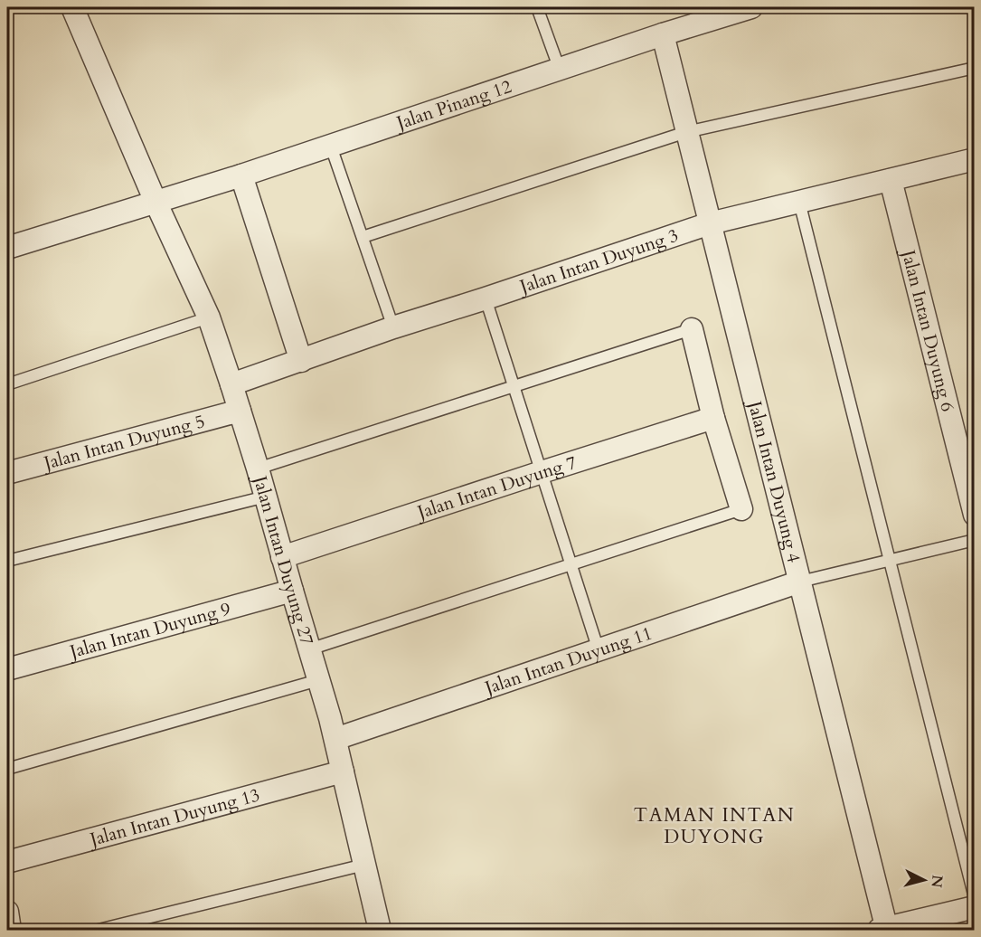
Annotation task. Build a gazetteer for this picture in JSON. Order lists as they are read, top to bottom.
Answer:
{
  "streets": {
    "street": [
      "Jalan Pinang 12",
      "Jalan Intan Duyung 3",
      "Jalan Intan Duyung 6",
      "Jalan Intan Duyung 5",
      "Jalan Intan Duyung 4",
      "Jalan Intan Duyung 7",
      "Jalan Intan Duyung 27",
      "Jalan Intan Duyung 9",
      "Jalan Intan Duyung 11",
      "Jalan Intan Duyung 13"
    ]
  },
  "crossings": [
    ["Jalan Pinang 12", "Jalan Intan Duyung 4"],
    ["Jalan Pinang 12", "Jalan Intan Duyung 27"],
    ["Jalan Intan Duyung 3", "Jalan Intan Duyung 6"],
    ["Jalan Intan Duyung 3", "Jalan Intan Duyung 4"],
    ["Jalan Intan Duyung 3", "Jalan Intan Duyung 27"],
    ["Jalan Intan Duyung 5", "Jalan Intan Duyung 27"],
    ["Jalan Intan Duyung 4", "Jalan Intan Duyung 11"],
    ["Jalan Intan Duyung 7", "Jalan Intan Duyung 27"],
    ["Jalan Intan Duyung 27", "Jalan Intan Duyung 9"],
    ["Jalan Intan Duyung 27", "Jalan Intan Duyung 11"],
    ["Jalan Intan Duyung 27", "Jalan Intan Duyung 13"]
  ],
  "districts": ["TAMAN INTAN DUYONG"],
  "north": "right"
}
